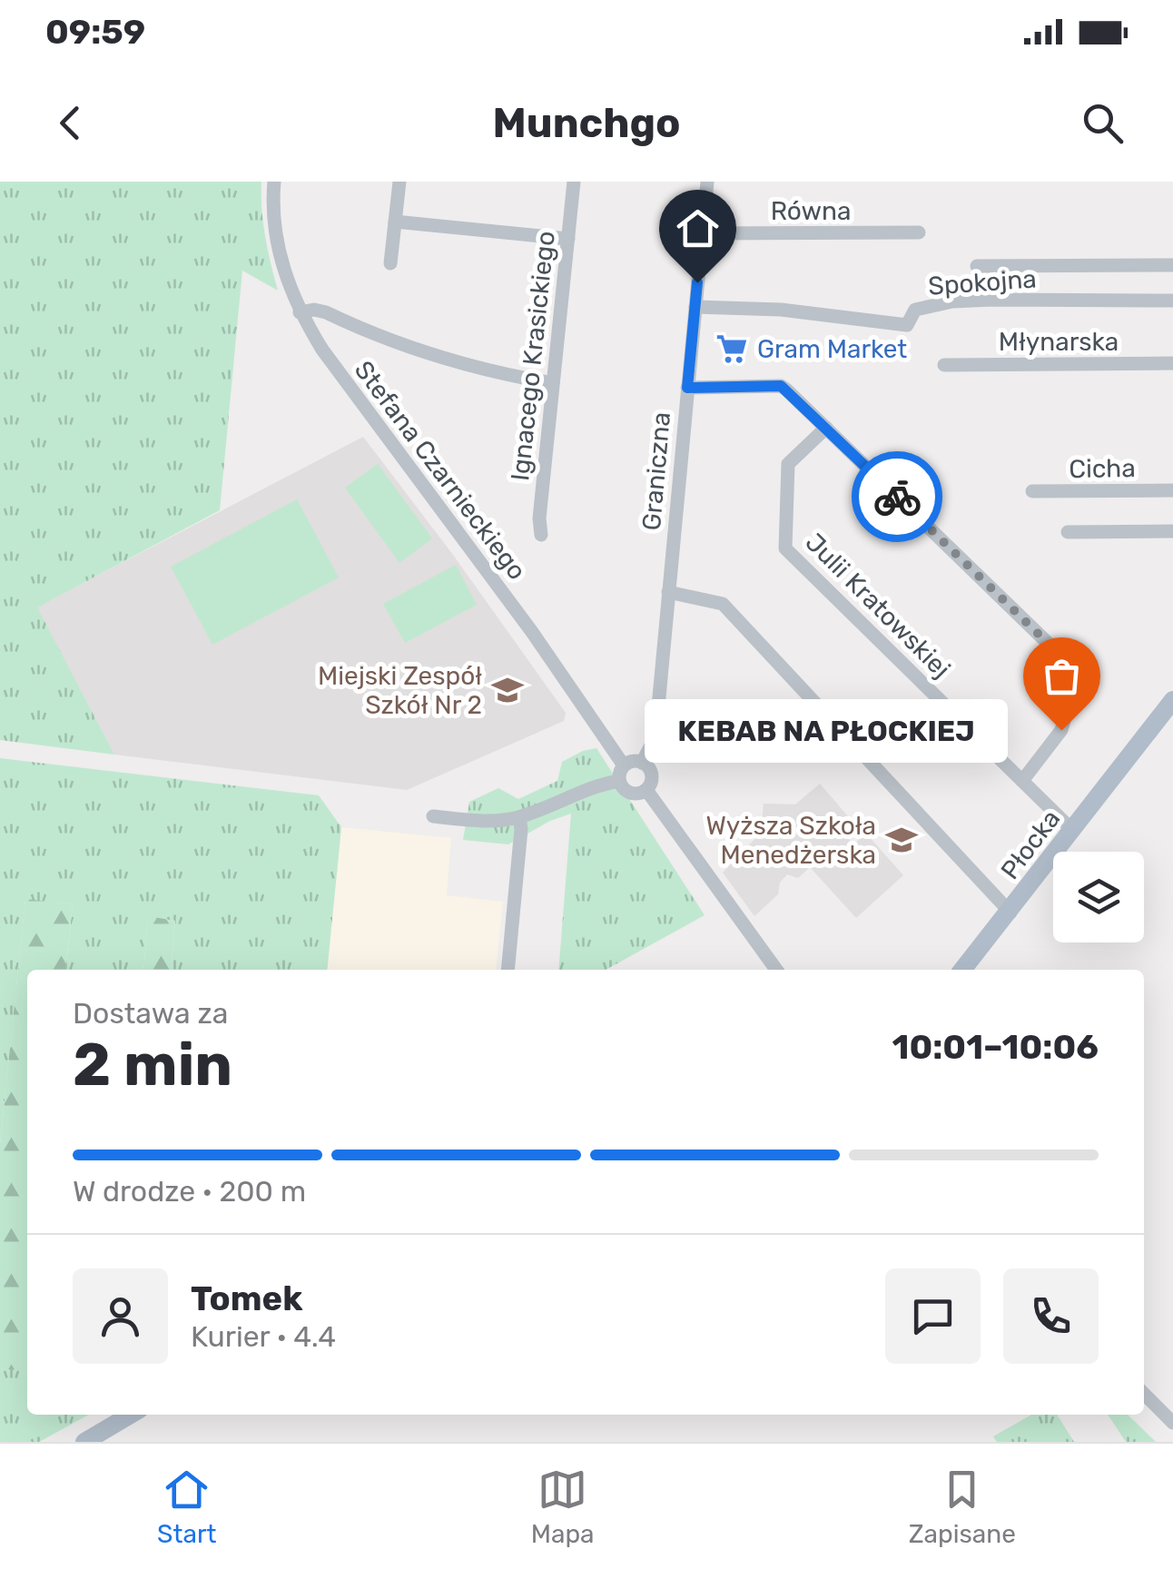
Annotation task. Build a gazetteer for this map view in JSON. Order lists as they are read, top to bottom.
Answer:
{
  "streets": {
    "main road": ["Płocka"],
    "street": [
      "Równa",
      "Spokojna",
      "Młynarska",
      "Ignacego Krasickiego",
      "Cicha",
      "Stefana Czarnieckiego",
      "Graniczna",
      "Julii Kratowskiej"
    ]
  },
  "crossings": [
    ["Równa", "Graniczna"],
    ["Spokojna", "Graniczna"],
    ["Stefana Czarnieckiego", "Graniczna"],
    ["Julii Kratowskiej", "Płocka"]
  ],
  "places": {
    "supermarket": ["Gram Market"],
    "school or university": ["Miejski Zespół Szkół Nr 2", "Wyższa Szkoła Menedżerska"],
    "other": ["KEBAB NA PŁOCKIEJ"]
  },
  "page": {
    "status": "09:59",
    "header": "Munchgo",
    "bubble": "KEBAB NA PŁOCKIEJ",
    "heading": ["2 min", "Dostawa za", "10:01–10:06"],
    "panel": ["Tomek", "Kurier · 4.4"],
    "bar": "W drodze · 200 m",
    "tabs": ["Start", "Mapa", "Zapisane"]
  }
}
